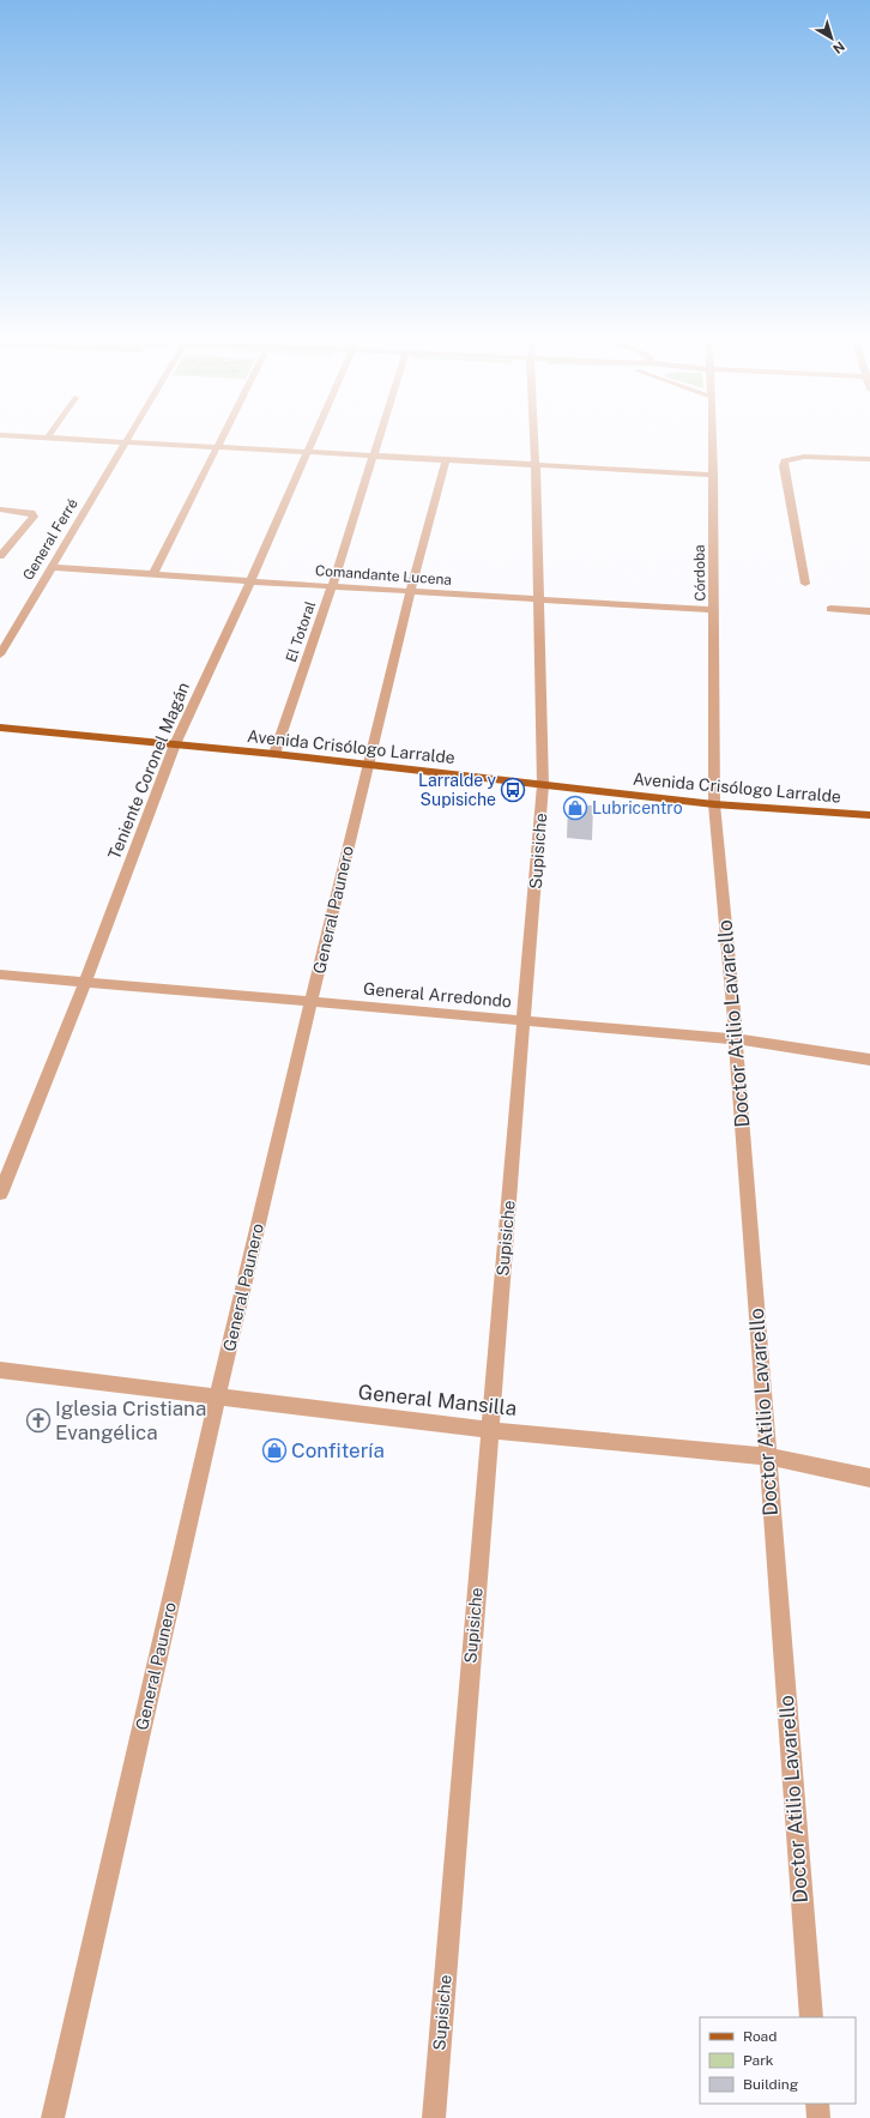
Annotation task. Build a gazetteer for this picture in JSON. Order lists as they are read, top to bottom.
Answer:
{
  "streets": {
    "main road": ["Avenida Crisólogo Larralde"],
    "street": [
      "General Ferré",
      "Córdoba",
      "Comandante Lucena",
      "El Totoral",
      "Teniente Coronel Magán",
      "Supisiche",
      "General Paunero",
      "General Arredondo",
      "Doctor Atilio Lavarello",
      "General Mansilla"
    ]
  },
  "crossings": [
    ["General Ferré", "Comandante Lucena"],
    ["Córdoba", "Comandante Lucena"],
    ["Córdoba", "Avenida Crisólogo Larralde"],
    ["Córdoba", "Doctor Atilio Lavarello"],
    ["Comandante Lucena", "El Totoral"],
    ["Comandante Lucena", "Teniente Coronel Magán"],
    ["Comandante Lucena", "Supisiche"],
    ["Comandante Lucena", "General Paunero"],
    ["El Totoral", "Avenida Crisólogo Larralde"],
    ["Avenida Crisólogo Larralde", "Teniente Coronel Magán"],
    ["Avenida Crisólogo Larralde", "Supisiche"],
    ["Avenida Crisólogo Larralde", "General Paunero"],
    ["Avenida Crisólogo Larralde", "Doctor Atilio Lavarello"],
    ["Teniente Coronel Magán", "General Arredondo"],
    ["Supisiche", "General Arredondo"],
    ["Supisiche", "General Mansilla"],
    ["General Paunero", "General Arredondo"],
    ["General Paunero", "General Mansilla"],
    ["General Arredondo", "Doctor Atilio Lavarello"],
    ["Doctor Atilio Lavarello", "General Mansilla"]
  ],
  "places": {
    "bus stop": ["Larralde y Supisiche"],
    "shop": ["Lubricentro", "Confitería"],
    "church": ["Iglesia Cristiana Evangélica"]
  },
  "legend": ["Road", "Park", "Building"],
  "north": "bottom right"
}
